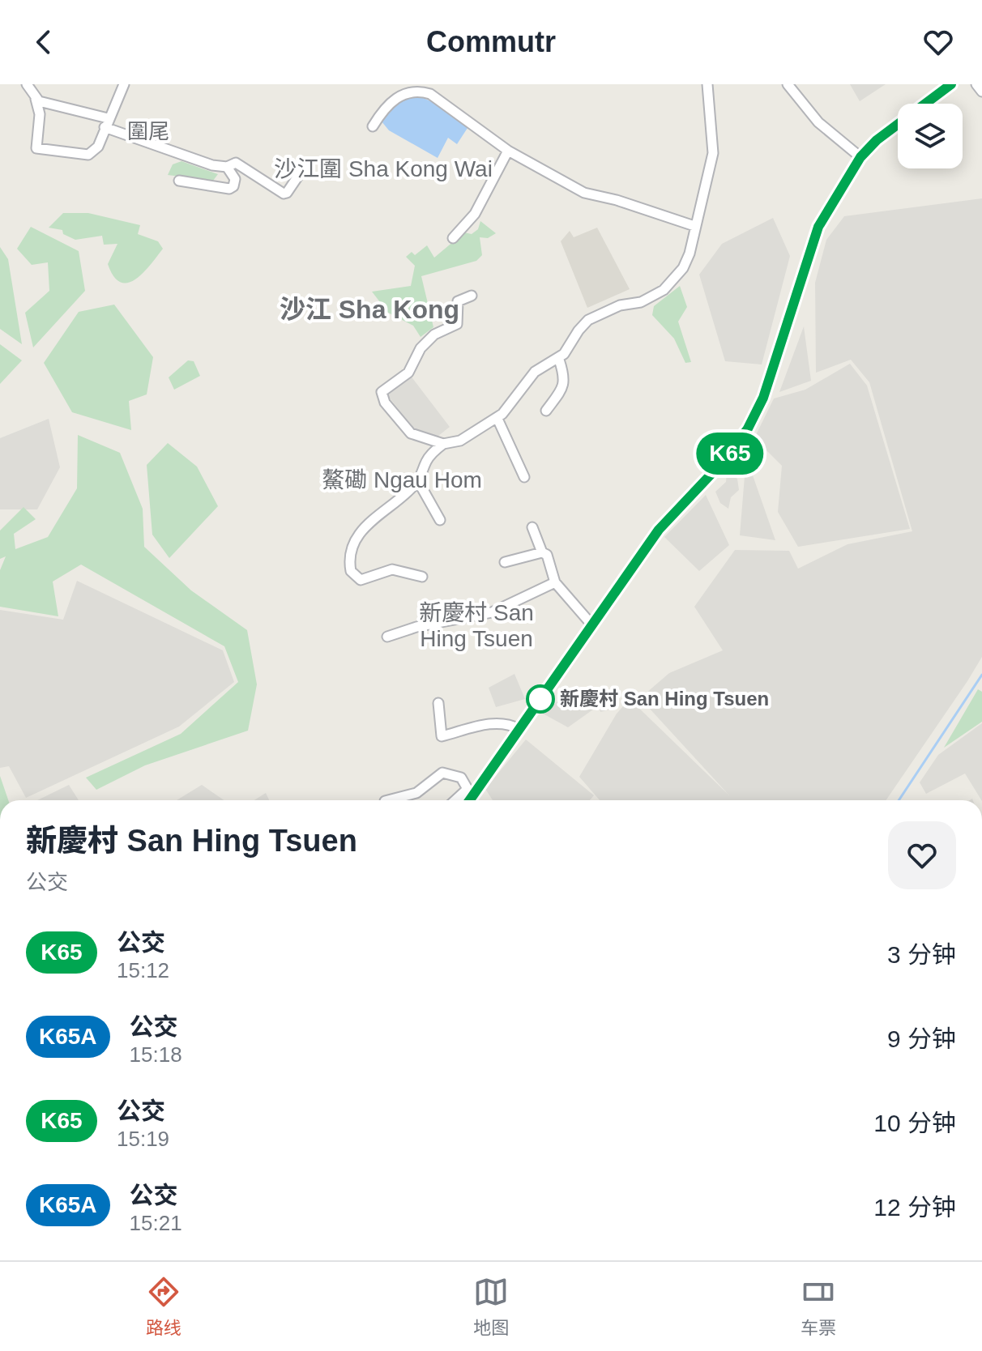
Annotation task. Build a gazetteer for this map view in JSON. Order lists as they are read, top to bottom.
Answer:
{
  "districts": [
    "圍尾",
    "沙江圍 Sha Kong Wai",
    "沙江 Sha Kong",
    "鰲磡 Ngau Hom",
    "新慶村 San Hing Tsuen"
  ],
  "places": ["新慶村 San Hing Tsuen"],
  "lines": ["bus line K65"],
  "page": {
    "header": "Commutr",
    "on_map": "K65",
    "heading": ["新慶村 San Hing Tsuen", "公交"],
    "list": [
      {
        "mark": "K65",
        "name": "公交",
        "note": "15:12",
        "value": "3 分钟"
      },
      {
        "mark": "K65A",
        "name": "公交",
        "note": "15:18",
        "value": "9 分钟"
      },
      {
        "mark": "K65",
        "name": "公交",
        "note": "15:19",
        "value": "10 分钟"
      },
      {
        "mark": "K65A",
        "name": "公交",
        "note": "15:21",
        "value": "12 分钟"
      }
    ],
    "tabs": ["路线", "地图", "车票"]
  }
}
